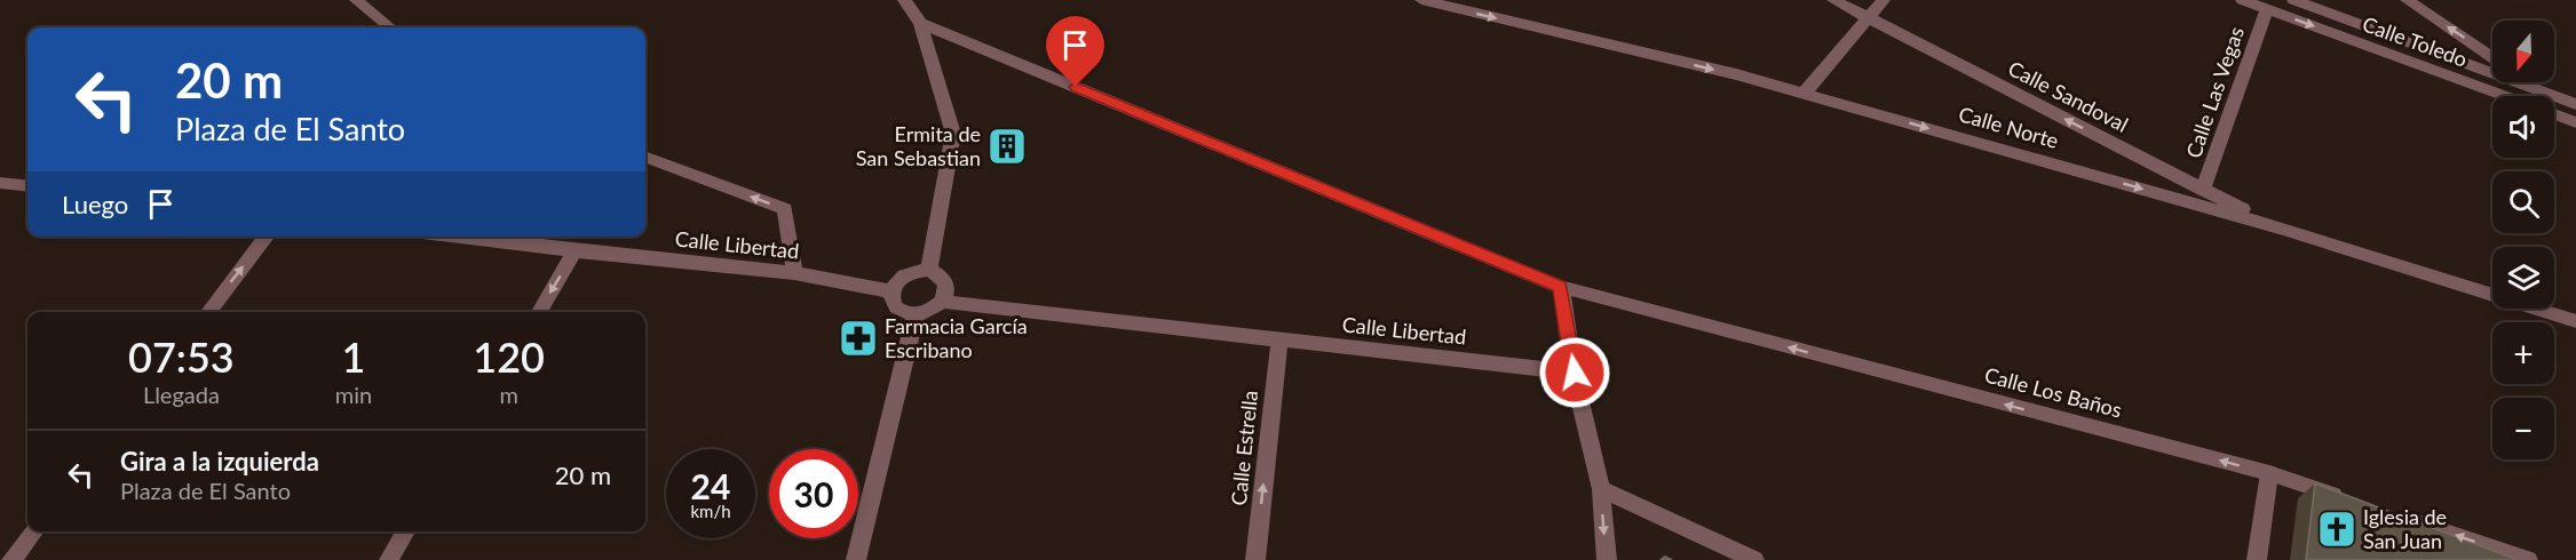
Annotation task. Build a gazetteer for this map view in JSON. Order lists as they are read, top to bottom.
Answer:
{
  "streets": {
    "street": [
      "Calle Toledo",
      "Calle Las Vegas",
      "Calle Sandoval",
      "Calle Norte",
      "Calle Libertad",
      "Calle Los Baños",
      "Calle Estrella"
    ]
  },
  "crossings": [
    ["Calle Toledo", "Calle Las Vegas"],
    ["Calle Las Vegas", "Calle Sandoval"],
    ["Calle Sandoval", "Calle Norte"],
    ["Calle Libertad", "Calle Estrella"]
  ],
  "one_way": [
    "Calle Sandoval",
    "Calle Norte",
    "Calle Los Baños",
    "Calle Estrella"
  ],
  "places": {
    "building": ["Ermita de San Sebastian"],
    "pharmacy": ["Farmacia García Escribano"],
    "church": ["Iglesia de San Juan"]
  },
  "north": "bottom",
  "page": {
    "map_buttons": ["+", "−"],
    "turn": ["20 m", "Plaza de El Santo"],
    "then": "Luego",
    "eta": [
      "07:53",
      "Llegada",
      "1",
      "min",
      "120",
      "m"
    ],
    "list": [
      {
        "name": "Gira a la izquierda",
        "note": "Plaza de El Santo",
        "value": "20 m"
      }
    ],
    "speed": "24 km/h",
    "limit": "30"
  }
}
